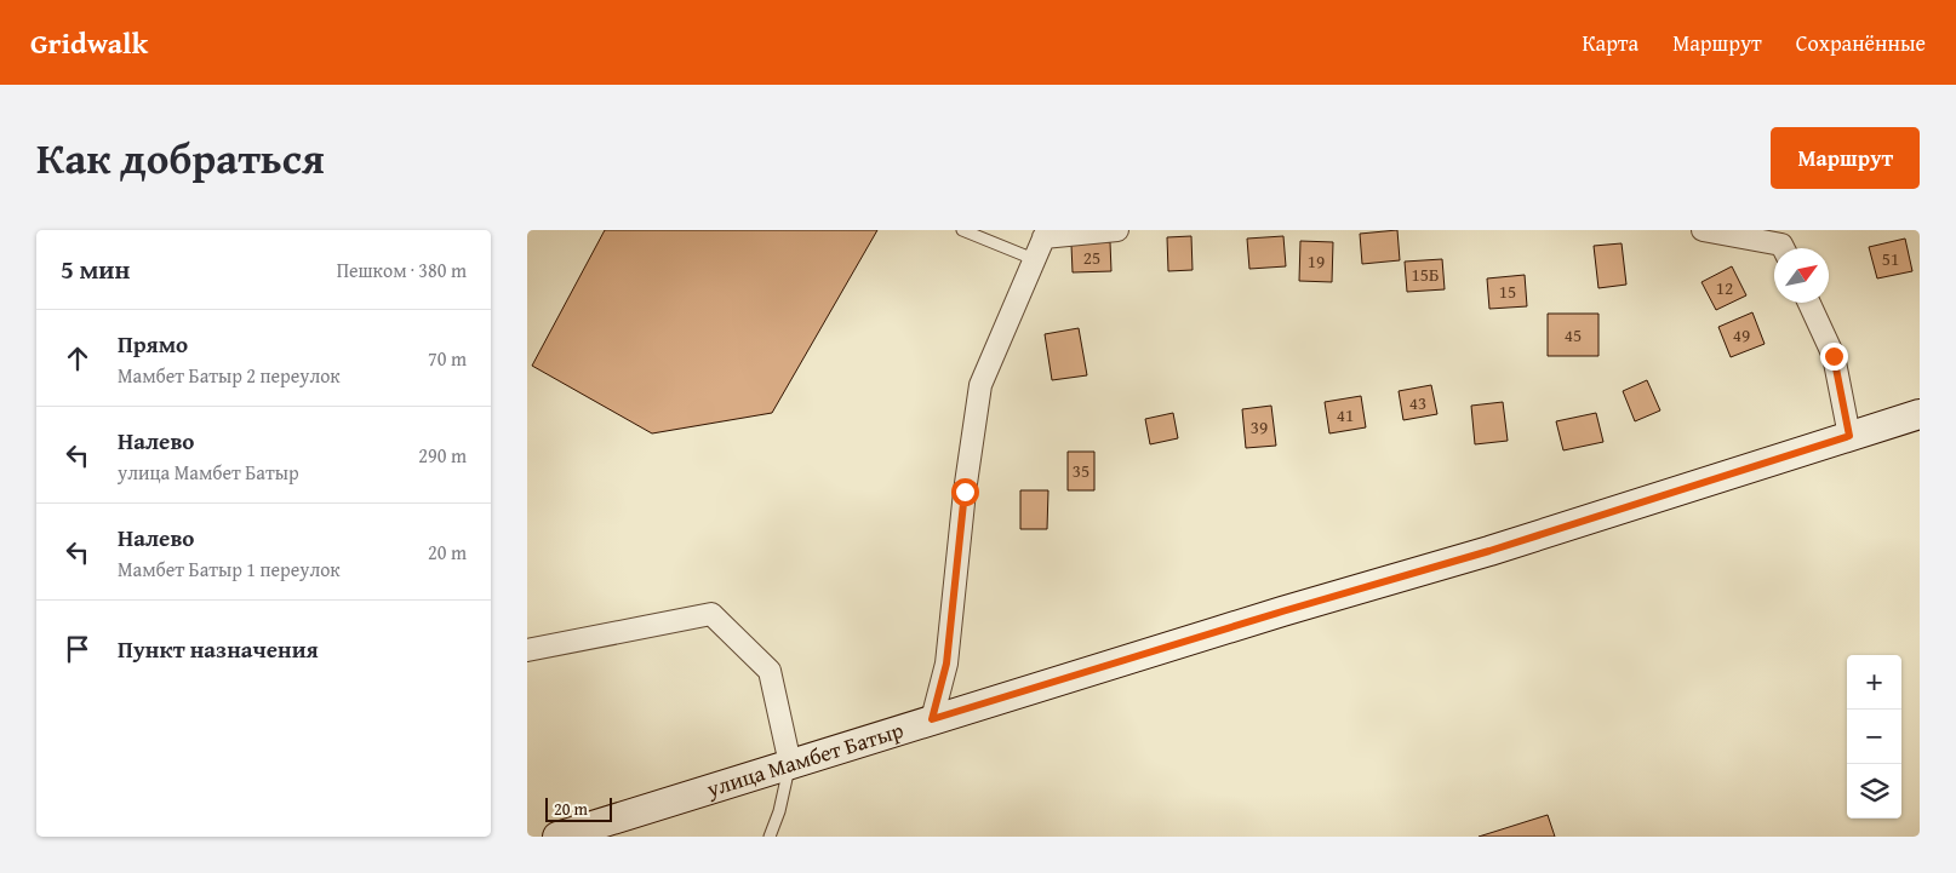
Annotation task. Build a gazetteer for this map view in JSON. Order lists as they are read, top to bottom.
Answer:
{
  "streets": {
    "main road": ["улица Мамбет Батыр"]
  },
  "house_numbers": [
    "25",
    "51",
    "19",
    "15Б",
    "12",
    "15",
    "45",
    "49",
    "43",
    "41",
    "39",
    "35"
  ],
  "scale_bar": "20 m",
  "north": "top right",
  "page": {
    "header": "Gridwalk",
    "nav": ["Карта", "Маршрут", "Сохранённые"],
    "title": "Как добраться",
    "buttons": "Маршрут",
    "heading": ["5 мин", "Пешком · 380 m"],
    "list": [
      ["Прямо", "Мамбет Батыр 2 переулок", "70 m"],
      ["Налево", "улица Мамбет Батыр", "290 m"],
      ["Налево", "Мамбет Батыр 1 переулок", "20 m"],
      "Пункт назначения"
    ],
    "map_buttons": ["+", "−"],
    "scale": "20 m"
  }
}
